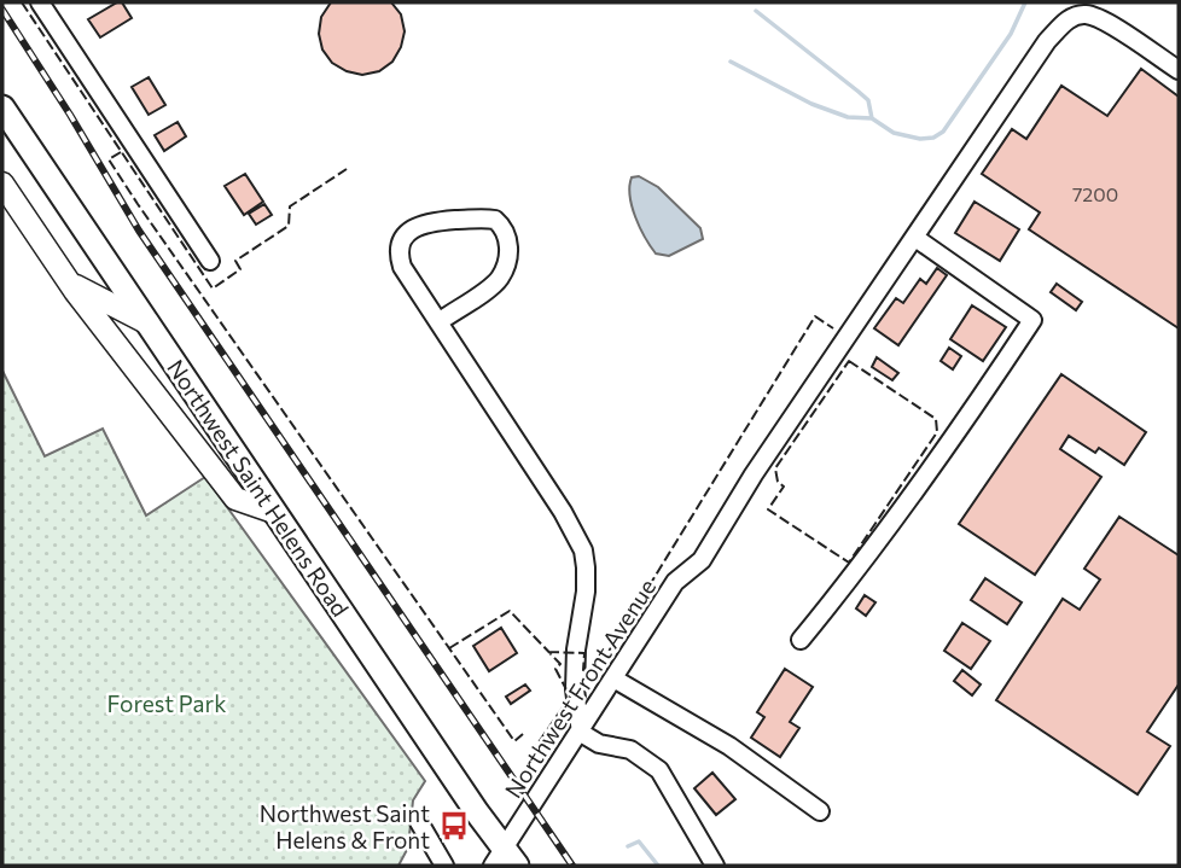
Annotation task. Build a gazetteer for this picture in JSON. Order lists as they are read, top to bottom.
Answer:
{
  "streets": {
    "highway": ["Northwest Saint Helens Road"],
    "lane": ["Northwest Front Avenue"]
  },
  "crossings": [
    ["Northwest Saint Helens Road", "Northwest Front Avenue"]
  ],
  "parks": ["Forest Park"],
  "places": {
    "bus stop": ["Northwest Saint Helens & Front"]
  },
  "house_numbers": ["7200"]
}
